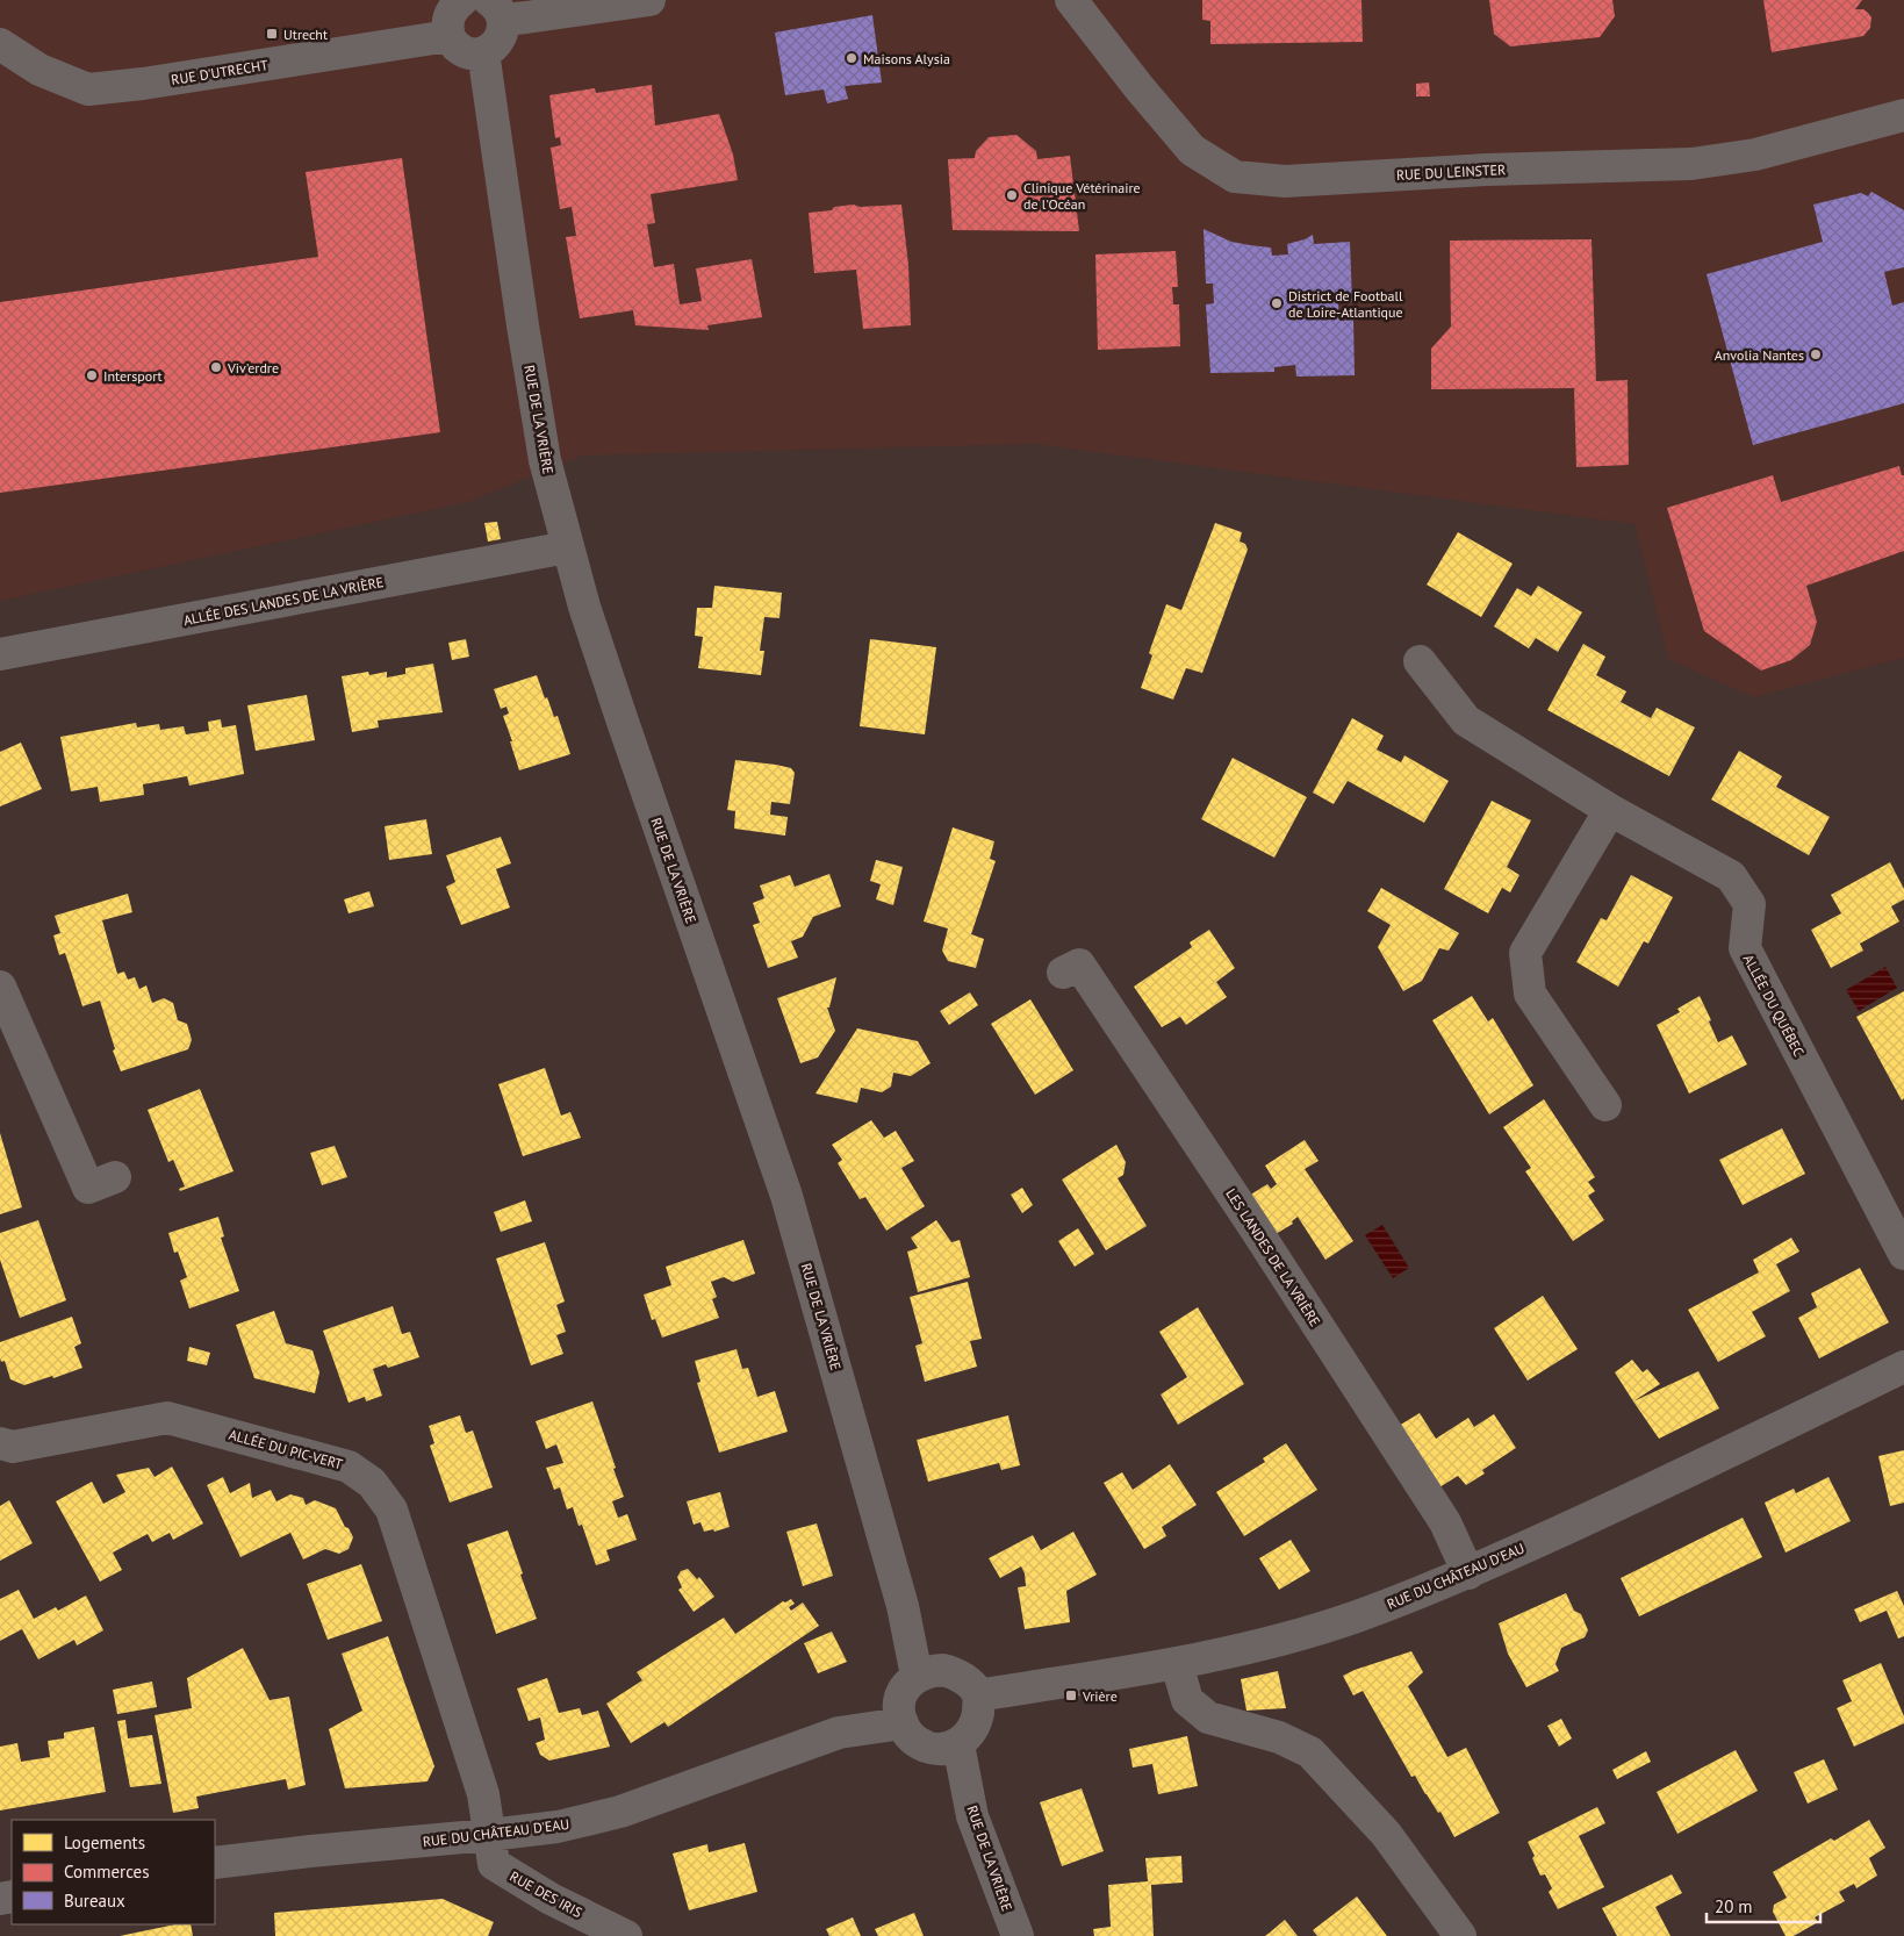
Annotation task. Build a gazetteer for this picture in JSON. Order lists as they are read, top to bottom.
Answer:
{
  "streets": {
    "street": [
      "RUE D'UTRECHT",
      "RUE DU LEINSTER",
      "RUE DE LA VRIÈRE",
      "ALLÉE DES LANDES DE LA VRIÈRE",
      "ALLÉE DU QUÉBEC",
      "LES LANDES DE LA VRIÈRE",
      "ALLÉE DU PIC-VERT",
      "RUE DU CHÂTEAU D'EAU",
      "RUE DES IRIS"
    ]
  },
  "crossings": [
    ["RUE DE LA VRIÈRE", "ALLÉE DES LANDES DE LA VRIÈRE"],
    ["RUE DE LA VRIÈRE", "RUE DU CHÂTEAU D'EAU"],
    ["LES LANDES DE LA VRIÈRE", "RUE DU CHÂTEAU D'EAU"],
    ["ALLÉE DU PIC-VERT", "RUE DU CHÂTEAU D'EAU"],
    ["ALLÉE DU PIC-VERT", "RUE DES IRIS"],
    ["RUE DU CHÂTEAU D'EAU", "RUE DES IRIS"]
  ],
  "places": {
    "transit": ["Utrecht", "Vrière"],
    "other": [
      "Maisons Alysia",
      "Clinique Vétérinaire de l'Océan",
      "District de Football de Loire-Atlantique",
      "Anvolia Nantes",
      "Viv'erdre",
      "Intersport"
    ]
  },
  "legend": ["Logements", "Commerces", "Bureaux"],
  "scale_bar": "20 m"
}
